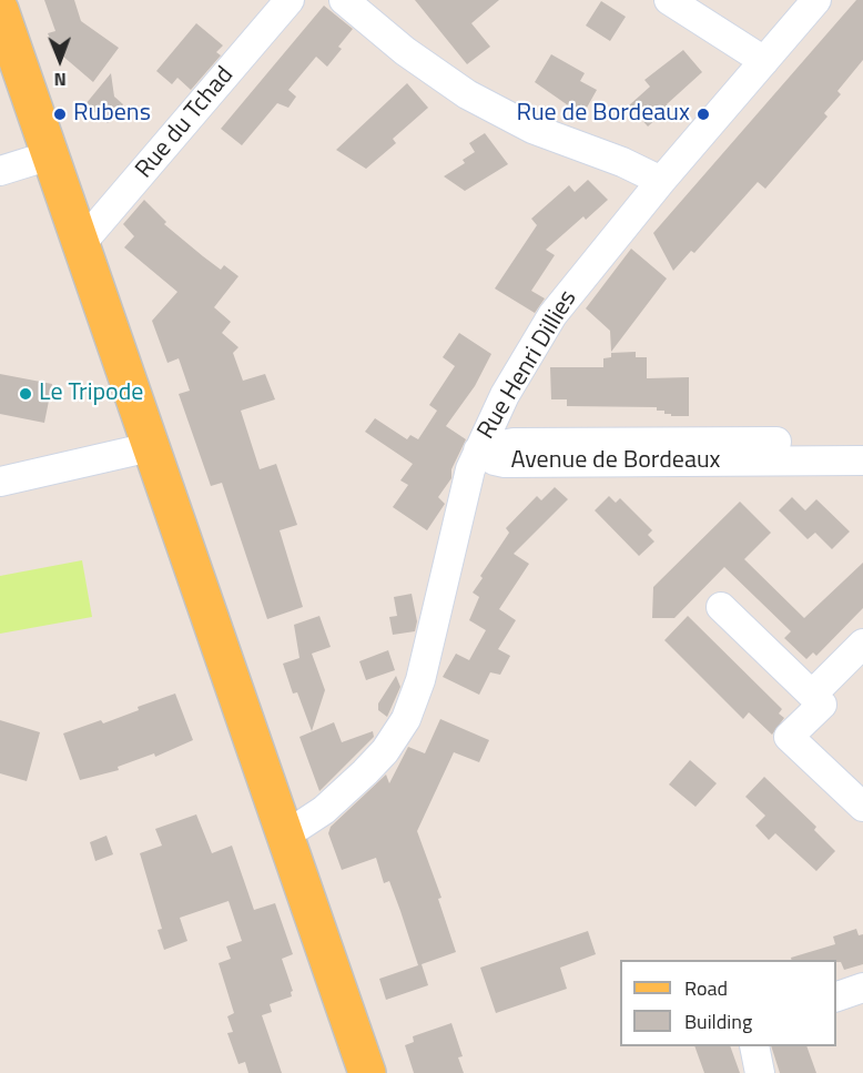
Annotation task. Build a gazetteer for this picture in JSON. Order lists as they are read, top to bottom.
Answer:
{
  "streets": {
    "street": ["Rue du Tchad", "Rue Henri Dillies", "Avenue de Bordeaux"]
  },
  "crossings": [
    ["Rue Henri Dillies", "Avenue de Bordeaux"]
  ],
  "places": ["Rubens", "Rue de Bordeaux", "Le Tripode"],
  "legend": ["Road", "Building"],
  "north": "bottom"
}
